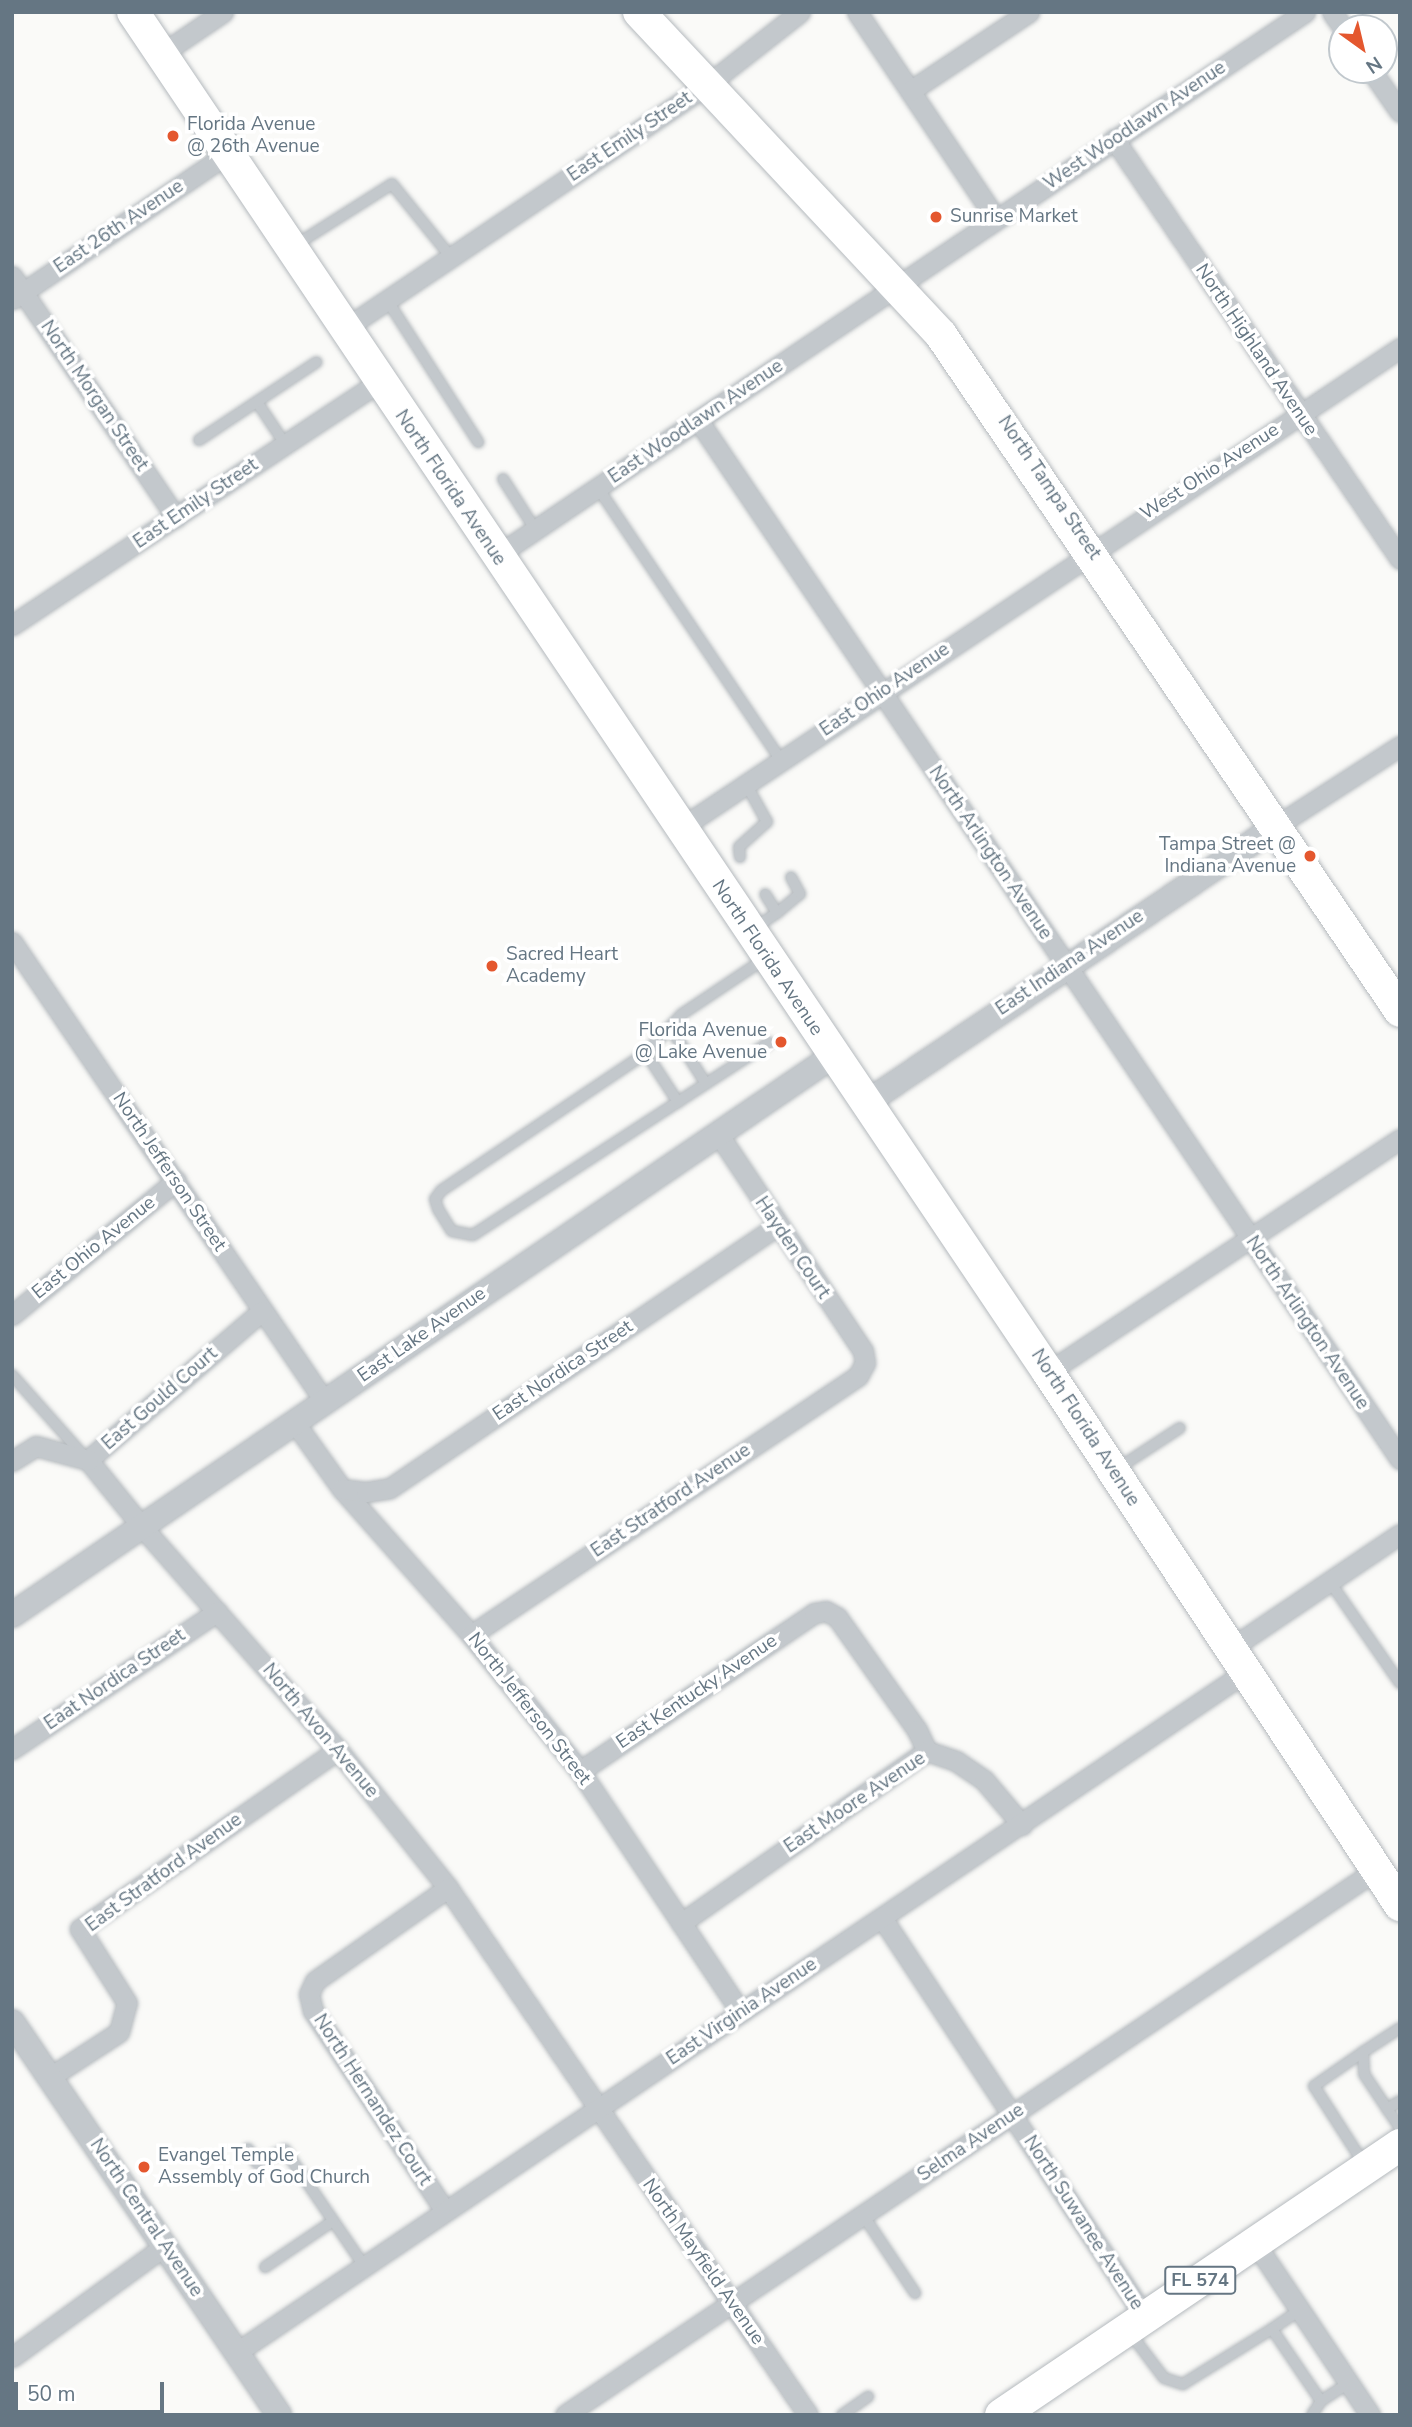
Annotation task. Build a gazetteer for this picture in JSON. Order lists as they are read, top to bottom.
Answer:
{
  "streets": {
    "main road": ["North Florida Avenue", "North Tampa Street", "FL 574"],
    "street": [
      "West Woodlawn Avenue",
      "East Emily Street",
      "East 26th Avenue",
      "North Highland Avenue",
      "North Morgan Street",
      "East Woodlawn Avenue",
      "West Ohio Avenue",
      "East Ohio Avenue",
      "North Arlington Avenue",
      "East Indiana Avenue",
      "North Jefferson Street",
      "Hayden Court",
      "East Lake Avenue",
      "East Nordica Street",
      "East Gould Court",
      "East Stratford Avenue",
      "Eaat Nordica Street",
      "East Kentucky Avenue",
      "North Avon Avenue",
      "East Moore Avenue",
      "East Virginia Avenue",
      "North Hernandez Court",
      "Selma Avenue",
      "North Central Avenue",
      "North Suwanee Avenue",
      "North Mayfield Avenue"
    ]
  },
  "crossings": [
    ["West Woodlawn Avenue", "North Highland Avenue"],
    ["West Woodlawn Avenue", "East Woodlawn Avenue"],
    ["West Woodlawn Avenue", "North Tampa Street"],
    ["East Emily Street", "North Morgan Street"],
    ["East Emily Street", "North Florida Avenue"],
    ["East Emily Street", "North Tampa Street"],
    ["East 26th Avenue", "North Morgan Street"],
    ["East 26th Avenue", "North Florida Avenue"],
    ["North Highland Avenue", "West Ohio Avenue"],
    ["East Woodlawn Avenue", "North Florida Avenue"],
    ["East Woodlawn Avenue", "North Tampa Street"],
    ["East Woodlawn Avenue", "North Arlington Avenue"],
    ["West Ohio Avenue", "North Tampa Street"],
    ["West Ohio Avenue", "East Ohio Avenue"],
    ["North Florida Avenue", "East Ohio Avenue"],
    ["North Florida Avenue", "East Indiana Avenue"],
    ["North Florida Avenue", "East Lake Avenue"],
    ["North Florida Avenue", "East Virginia Avenue"],
    ["North Florida Avenue", "Selma Avenue"],
    ["North Tampa Street", "East Ohio Avenue"],
    ["North Tampa Street", "East Indiana Avenue"],
    ["East Ohio Avenue", "North Arlington Avenue"],
    ["East Ohio Avenue", "North Jefferson Street"],
    ["North Arlington Avenue", "East Indiana Avenue"],
    ["North Jefferson Street", "East Lake Avenue"],
    ["North Jefferson Street", "East Nordica Street"],
    ["North Jefferson Street", "East Gould Court"],
    ["North Jefferson Street", "East Stratford Avenue"],
    ["North Jefferson Street", "East Kentucky Avenue"],
    ["North Jefferson Street", "East Moore Avenue"],
    ["North Jefferson Street", "East Virginia Avenue"],
    ["Hayden Court", "East Lake Avenue"],
    ["Hayden Court", "East Nordica Street"],
    ["Hayden Court", "East Stratford Avenue"],
    ["East Lake Avenue", "North Avon Avenue"],
    ["East Gould Court", "North Avon Avenue"],
    ["East Stratford Avenue", "North Avon Avenue"],
    ["East Stratford Avenue", "North Central Avenue"],
    ["Eaat Nordica Street", "North Avon Avenue"],
    ["East Kentucky Avenue", "East Moore Avenue"],
    ["North Avon Avenue", "East Virginia Avenue"],
    ["North Avon Avenue", "North Hernandez Court"],
    ["North Avon Avenue", "North Mayfield Avenue"],
    ["East Moore Avenue", "East Virginia Avenue"],
    ["East Virginia Avenue", "North Hernandez Court"],
    ["East Virginia Avenue", "North Central Avenue"],
    ["East Virginia Avenue", "North Suwanee Avenue"],
    ["East Virginia Avenue", "North Mayfield Avenue"],
    ["Selma Avenue", "North Suwanee Avenue"],
    ["Selma Avenue", "North Mayfield Avenue"],
    ["North Suwanee Avenue", "FL 574"]
  ],
  "places": [
    "Florida Avenue @ 26th Avenue",
    "Sunrise Market",
    "Tampa Street @ Indiana Avenue",
    "Sacred Heart Academy",
    "Florida Avenue @ Lake Avenue",
    "Evangel Temple Assembly of God Church"
  ],
  "scale_bar": "50 m",
  "north": "bottom right"
}
